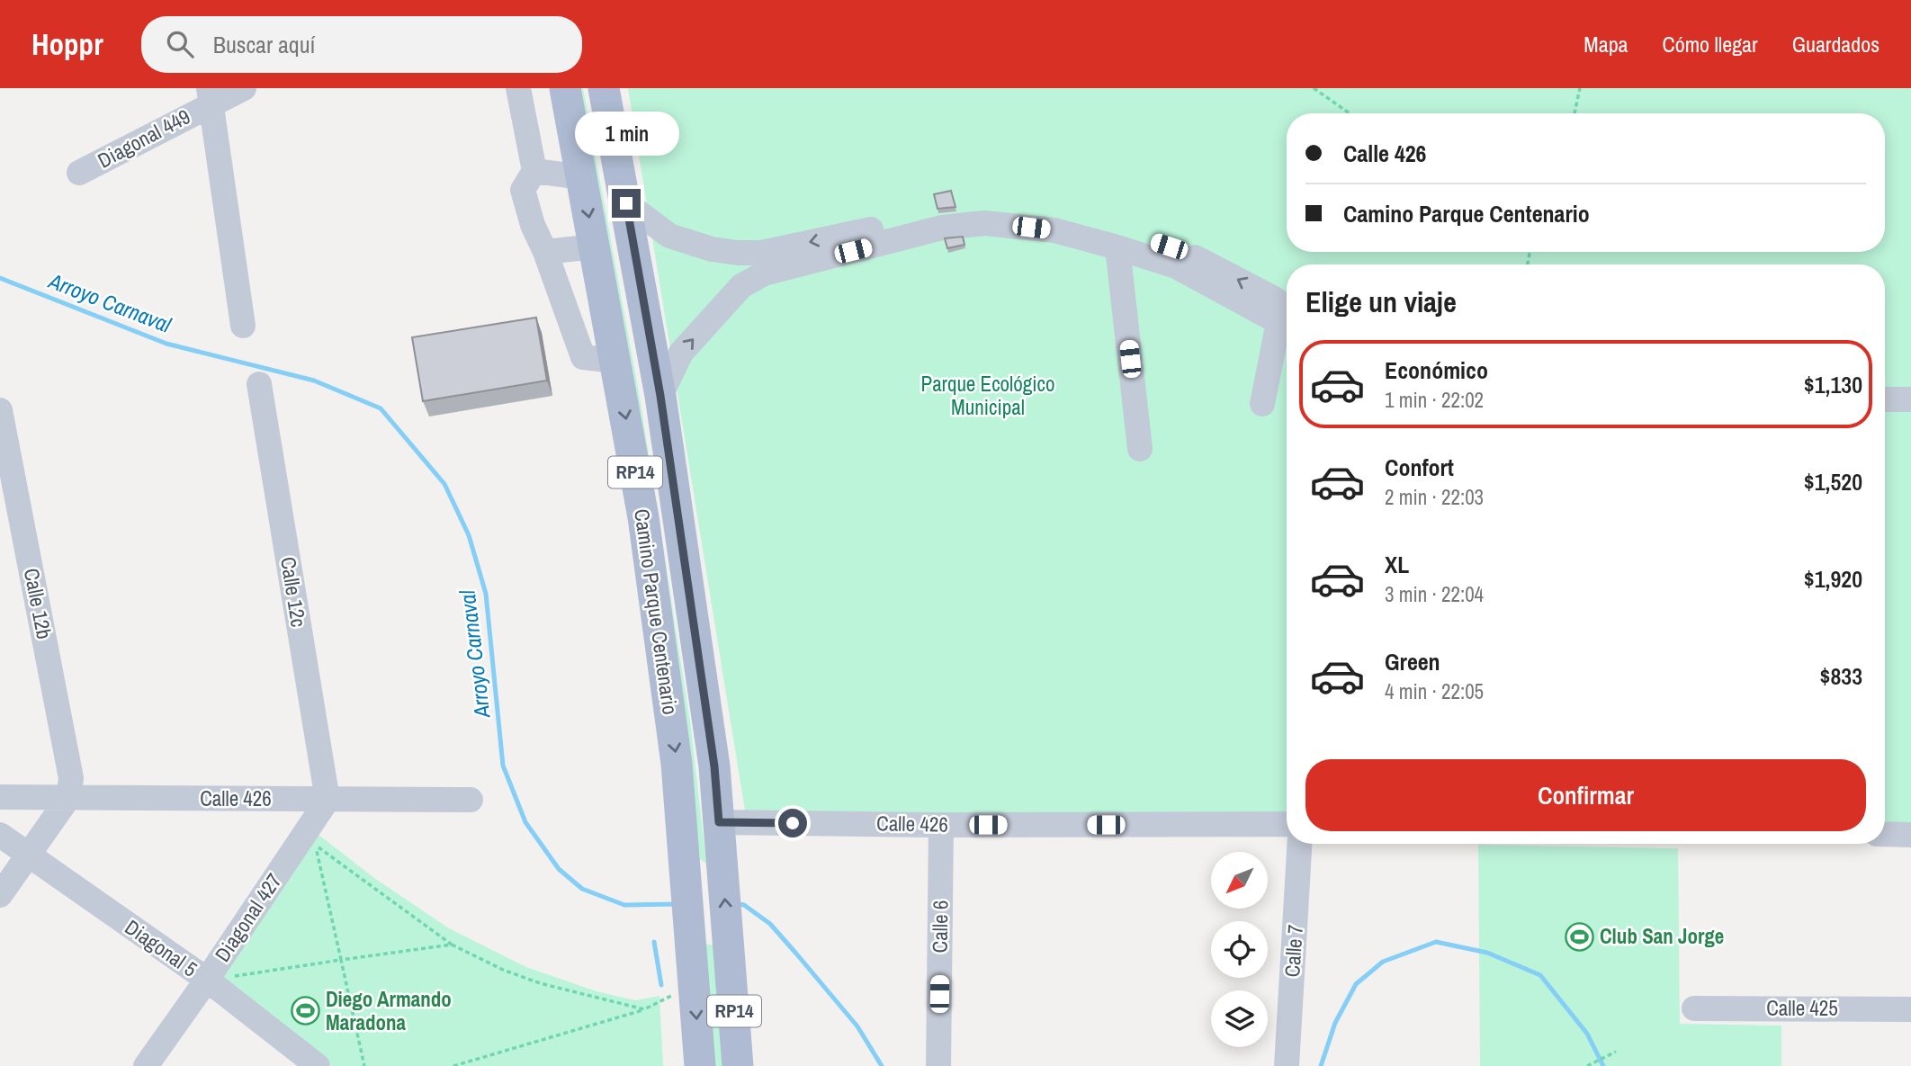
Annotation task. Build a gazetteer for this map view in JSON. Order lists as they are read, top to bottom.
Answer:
{
  "streets": {
    "main road": ["RP14", "Camino Parque Centenario"],
    "street": [
      "Diagonal 449",
      "Calle 12c",
      "Calle 12b",
      "Calle 426",
      "Diagonal 427",
      "Calle 6",
      "Diagonal 5",
      "Calle 7",
      "Calle 425"
    ]
  },
  "crossings": [
    ["Calle 12c", "Calle 426"],
    ["Calle 12c", "Diagonal 427"],
    ["Calle 12b", "Calle 426"],
    ["Camino Parque Centenario", "Calle 426"],
    ["Calle 426", "Diagonal 427"],
    ["Calle 426", "Calle 6"],
    ["Diagonal 427", "Diagonal 5"]
  ],
  "water": ["Arroyo Carnaval"],
  "parks": ["Parque Ecológico Municipal"],
  "places": {
    "sports": ["Club San Jorge", "Diego Armando Maradona"]
  },
  "north": "bottom left",
  "page": {
    "header": "Hoppr",
    "search": "Buscar aquí",
    "nav": ["Mapa", "Cómo llegar", "Guardados"],
    "bubble": "1 min",
    "banner": ["Calle 426", "Camino Parque Centenario"],
    "heading": "Elige un viaje",
    "list": [
      {
        "name": "Económico",
        "note": "1 min · 22:02",
        "value": "$1,130"
      },
      {
        "name": "Confort",
        "note": "2 min · 22:03",
        "value": "$1,520"
      },
      {
        "name": "XL",
        "note": "3 min · 22:04",
        "value": "$1,920"
      },
      {
        "name": "Green",
        "note": "4 min · 22:05",
        "value": "$833"
      }
    ],
    "buttons": "Confirmar"
  }
}
